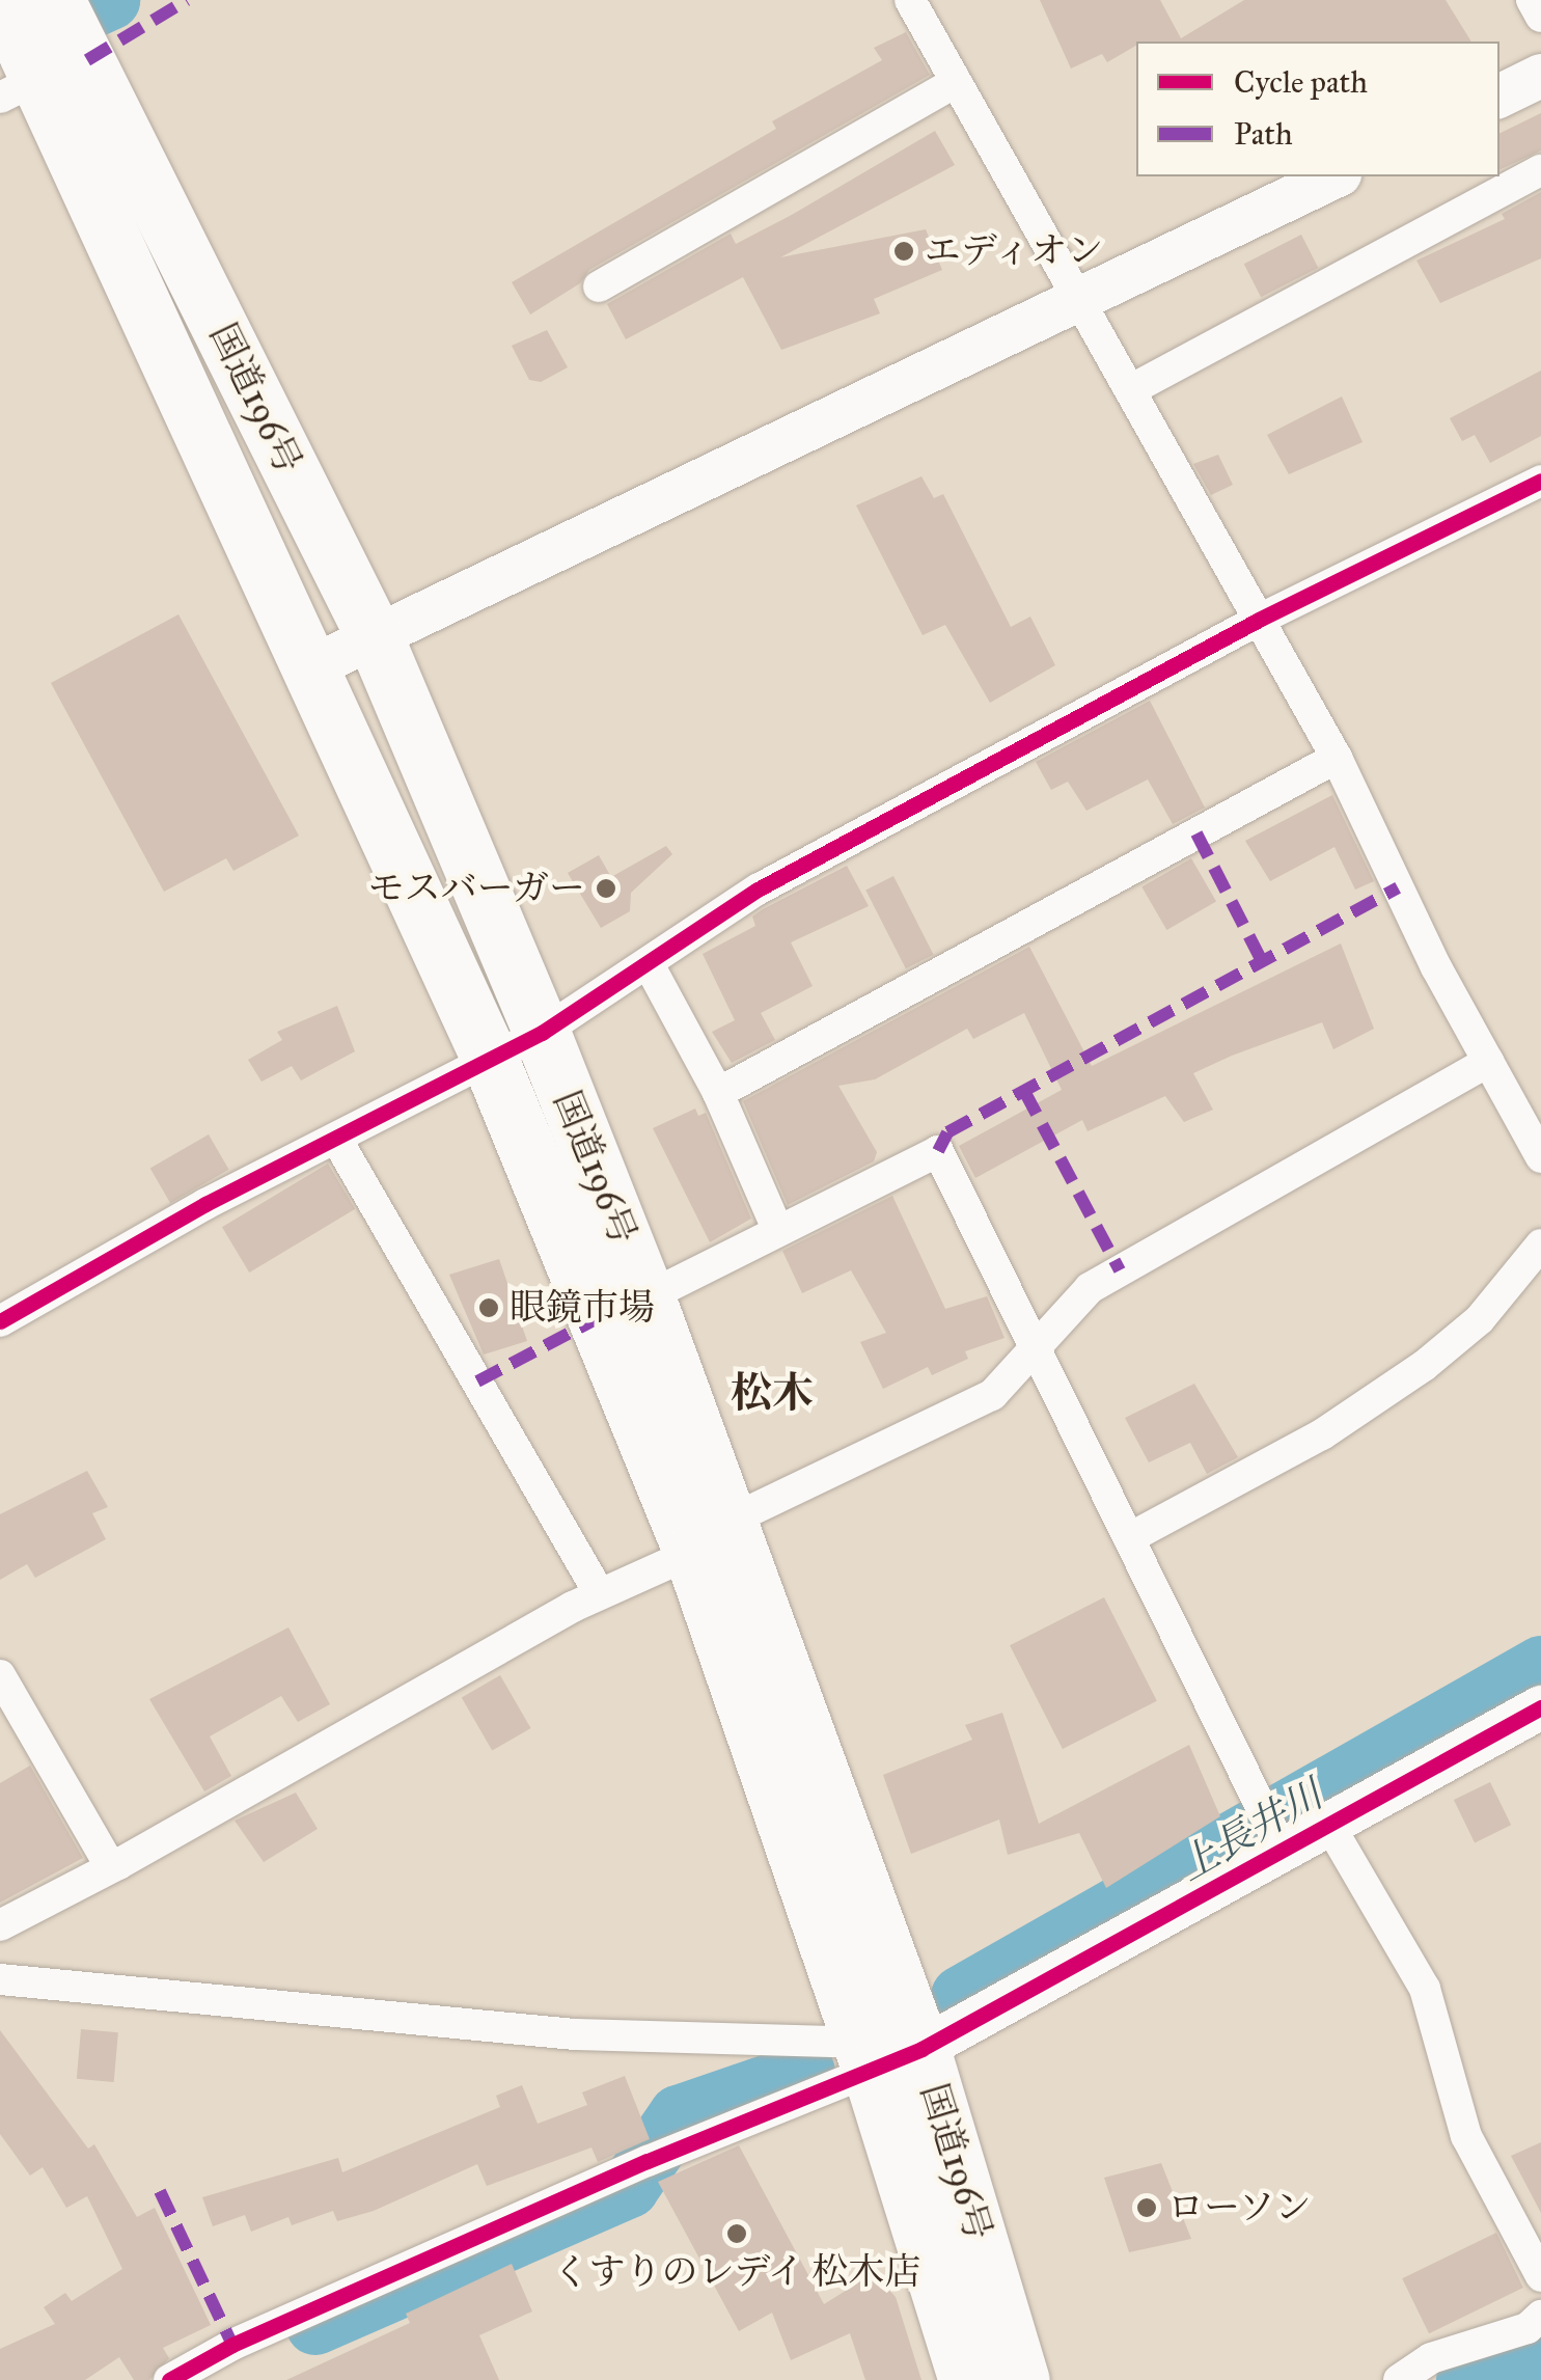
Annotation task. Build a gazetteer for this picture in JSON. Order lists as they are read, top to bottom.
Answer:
{
  "streets": {
    "highway": ["国道196号"]
  },
  "districts": ["松木"],
  "water": ["上長井川"],
  "places": [
    "エディオン",
    "モスバーガー",
    "眼鏡市場",
    "ローソン",
    "くすりのレデイ 松木店"
  ],
  "legend": ["Cycle path", "Path"]
}
